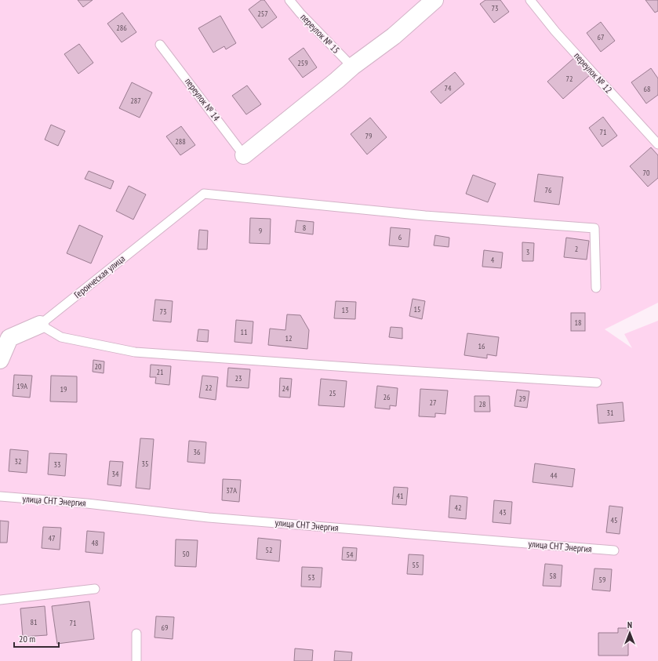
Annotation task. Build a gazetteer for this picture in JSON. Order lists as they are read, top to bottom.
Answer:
{
  "streets": {
    "street": ["Героическая улица"],
    "lane": [
      "переулок № 15",
      "переулок № 12",
      "переулок № 14",
      "улица СНТ Энергия"
    ]
  },
  "house_numbers": [
    "73",
    "257",
    "286",
    "67",
    "259",
    "72",
    "74",
    "68",
    "287",
    "71",
    "79",
    "288",
    "70",
    "76",
    "8",
    "9",
    "6",
    "2",
    "3",
    "4",
    "15",
    "13",
    "73",
    "18",
    "11",
    "12",
    "16",
    "20",
    "21",
    "23",
    "19А",
    "22",
    "24",
    "19",
    "25",
    "26",
    "29",
    "27",
    "28",
    "31",
    "36",
    "32",
    "35",
    "33",
    "34",
    "44",
    "37А",
    "41",
    "42",
    "43",
    "45",
    "47",
    "48",
    "52",
    "50",
    "54",
    "55",
    "58",
    "53",
    "59",
    "81",
    "71",
    "69"
  ],
  "scale_bar": "20 m",
  "north": "top"
}
